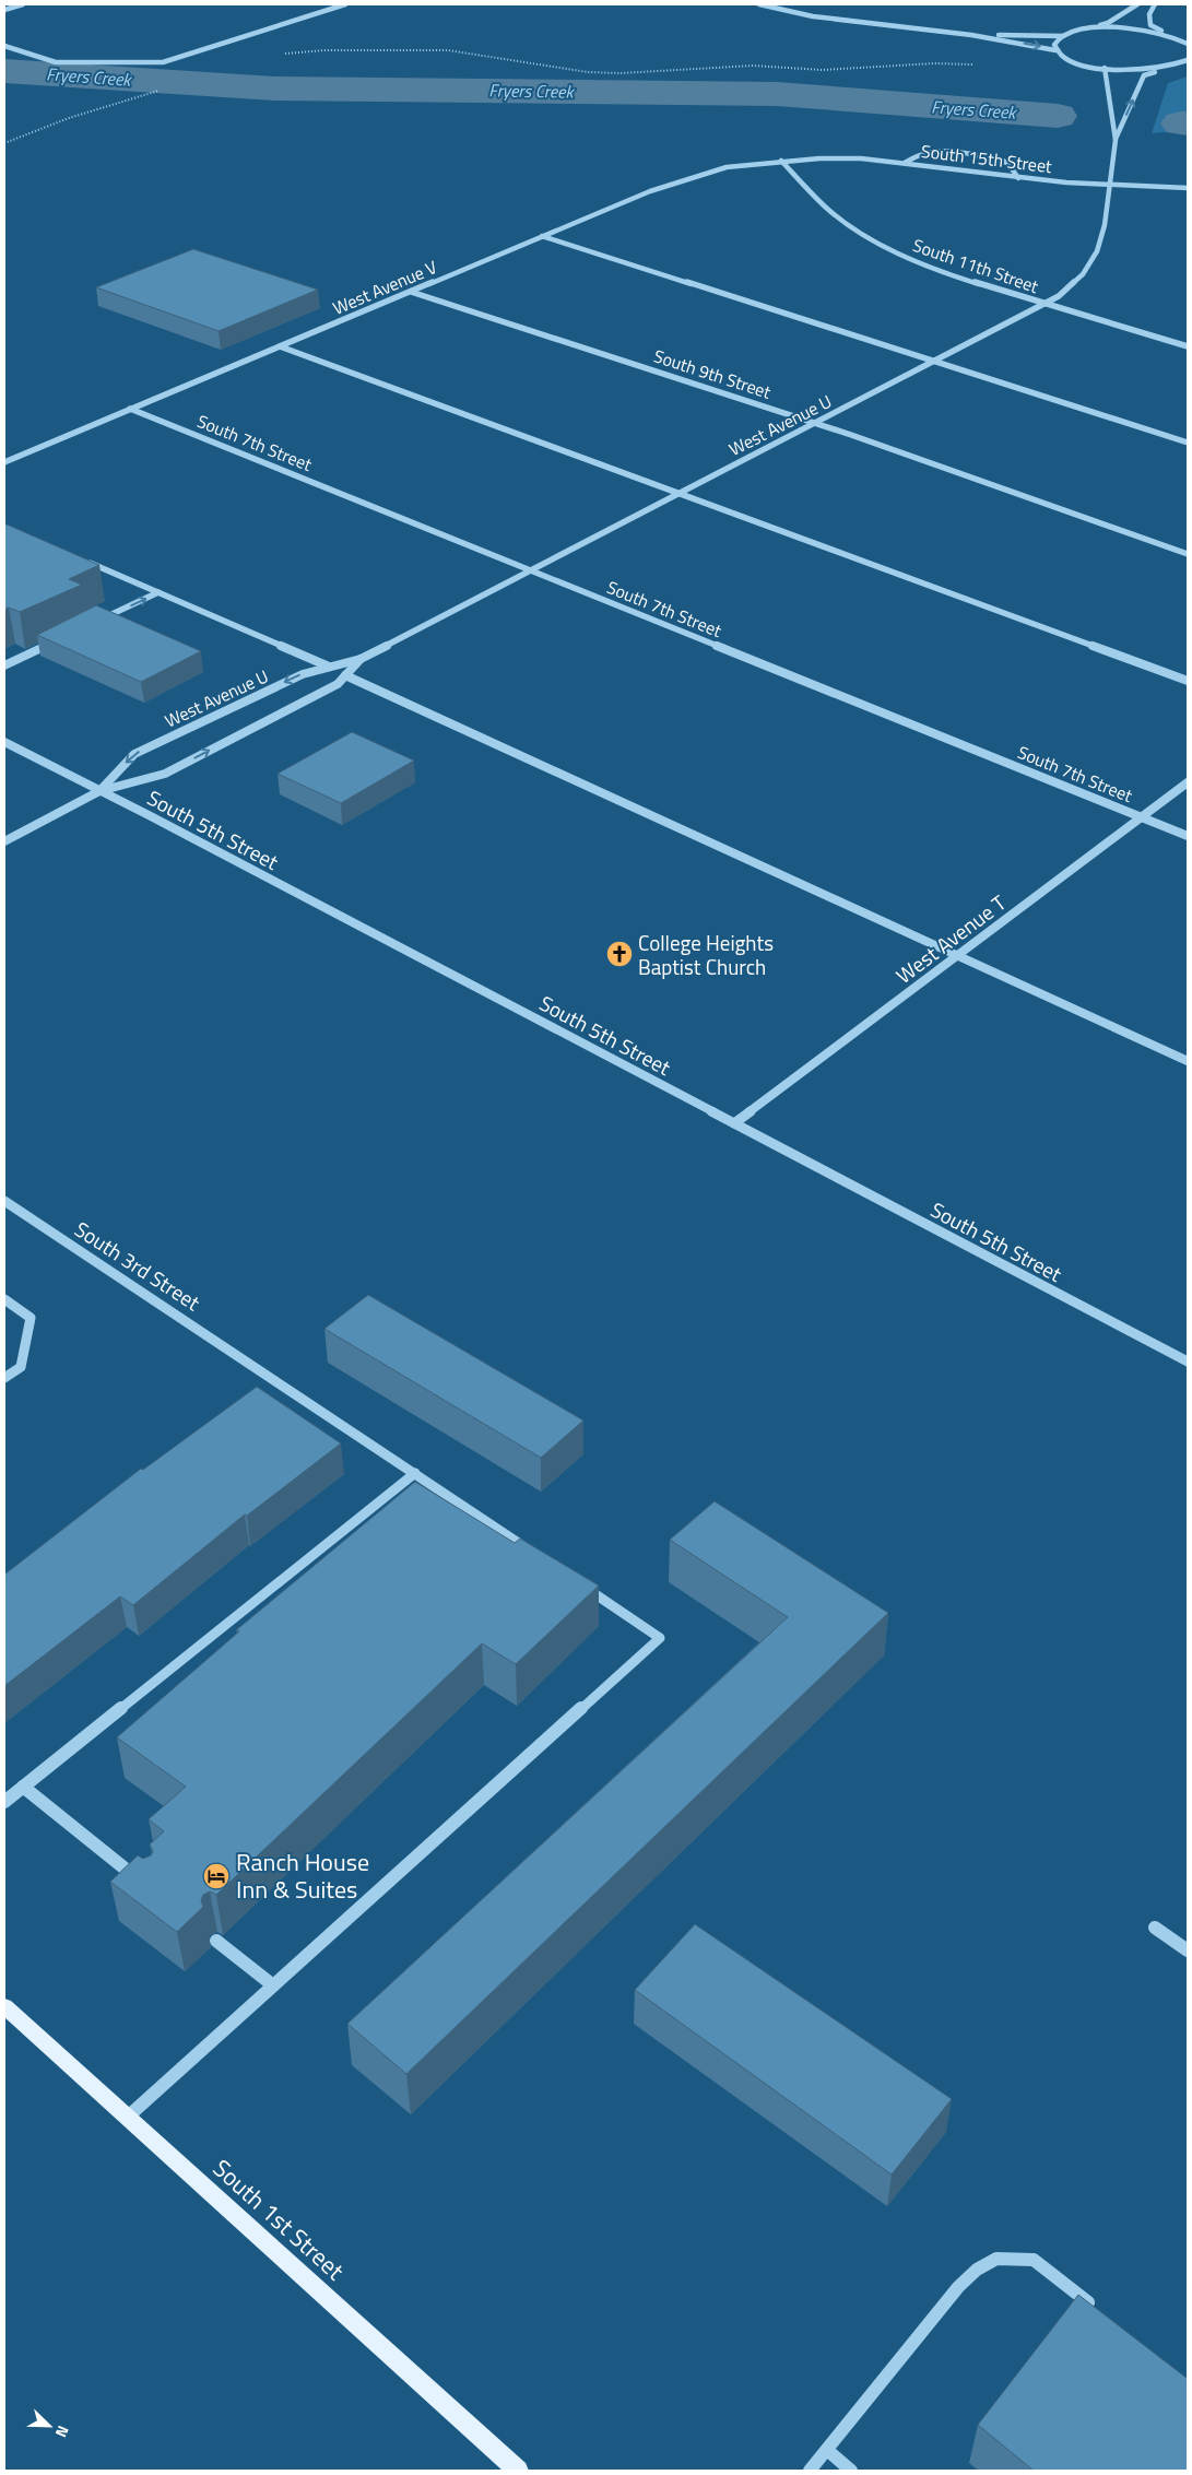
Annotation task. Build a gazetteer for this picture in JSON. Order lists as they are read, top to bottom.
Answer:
{
  "streets": {
    "main road": ["South 1st Street"],
    "street": [
      "South 15th Street",
      "South 11th Street",
      "West Avenue V",
      "South 9th Street",
      "West Avenue U",
      "South 7th Street",
      "South 5th Street",
      "West Avenue T",
      "South 3rd Street"
    ]
  },
  "crossings": [
    ["South 15th Street", "South 11th Street"],
    ["South 15th Street", "West Avenue V"],
    ["South 15th Street", "West Avenue U"],
    ["South 11th Street", "West Avenue V"],
    ["South 11th Street", "West Avenue U"],
    ["West Avenue V", "South 9th Street"],
    ["West Avenue V", "South 7th Street"],
    ["South 9th Street", "West Avenue U"],
    ["West Avenue U", "South 7th Street"],
    ["West Avenue U", "South 5th Street"],
    ["South 7th Street", "West Avenue T"],
    ["South 5th Street", "West Avenue T"]
  ],
  "water": ["Fryers Creek"],
  "places": {
    "church": ["College Heights Baptist Church"],
    "hotel": ["Ranch House Inn & Suites"]
  },
  "north": "bottom right"
}
